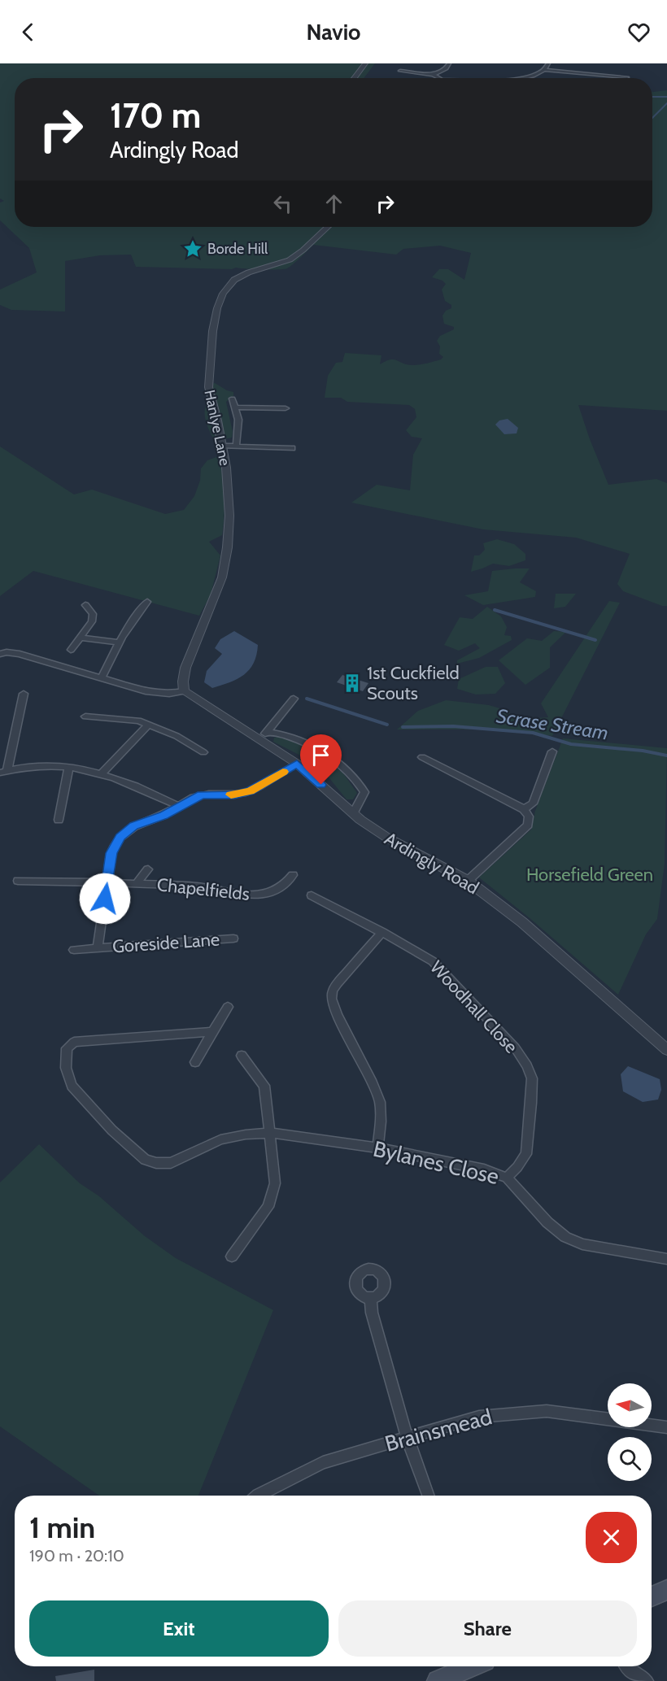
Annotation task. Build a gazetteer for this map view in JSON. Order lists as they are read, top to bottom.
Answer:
{
  "streets": {
    "street": [
      "Hanlye Lane",
      "Ardingly Road",
      "Chapelfields",
      "Goreside Lane",
      "Woodhall Close",
      "Bylanes Close",
      "Brainsmead"
    ]
  },
  "crossings": [
    ["Hanlye Lane", "Ardingly Road"],
    ["Chapelfields", "Goreside Lane"],
    ["Woodhall Close", "Bylanes Close"]
  ],
  "water": ["Scrase Stream"],
  "parks": ["Horsefield Green"],
  "places": {
    "place": ["Borde Hill"],
    "building": ["1st Cuckfield Scouts"]
  },
  "north": "left",
  "page": {
    "header": "Navio",
    "turn": ["170 m", "Ardingly Road"],
    "heading": ["1 min", "190 m · 20:10"],
    "buttons": ["Exit", "Share"]
  }
}
